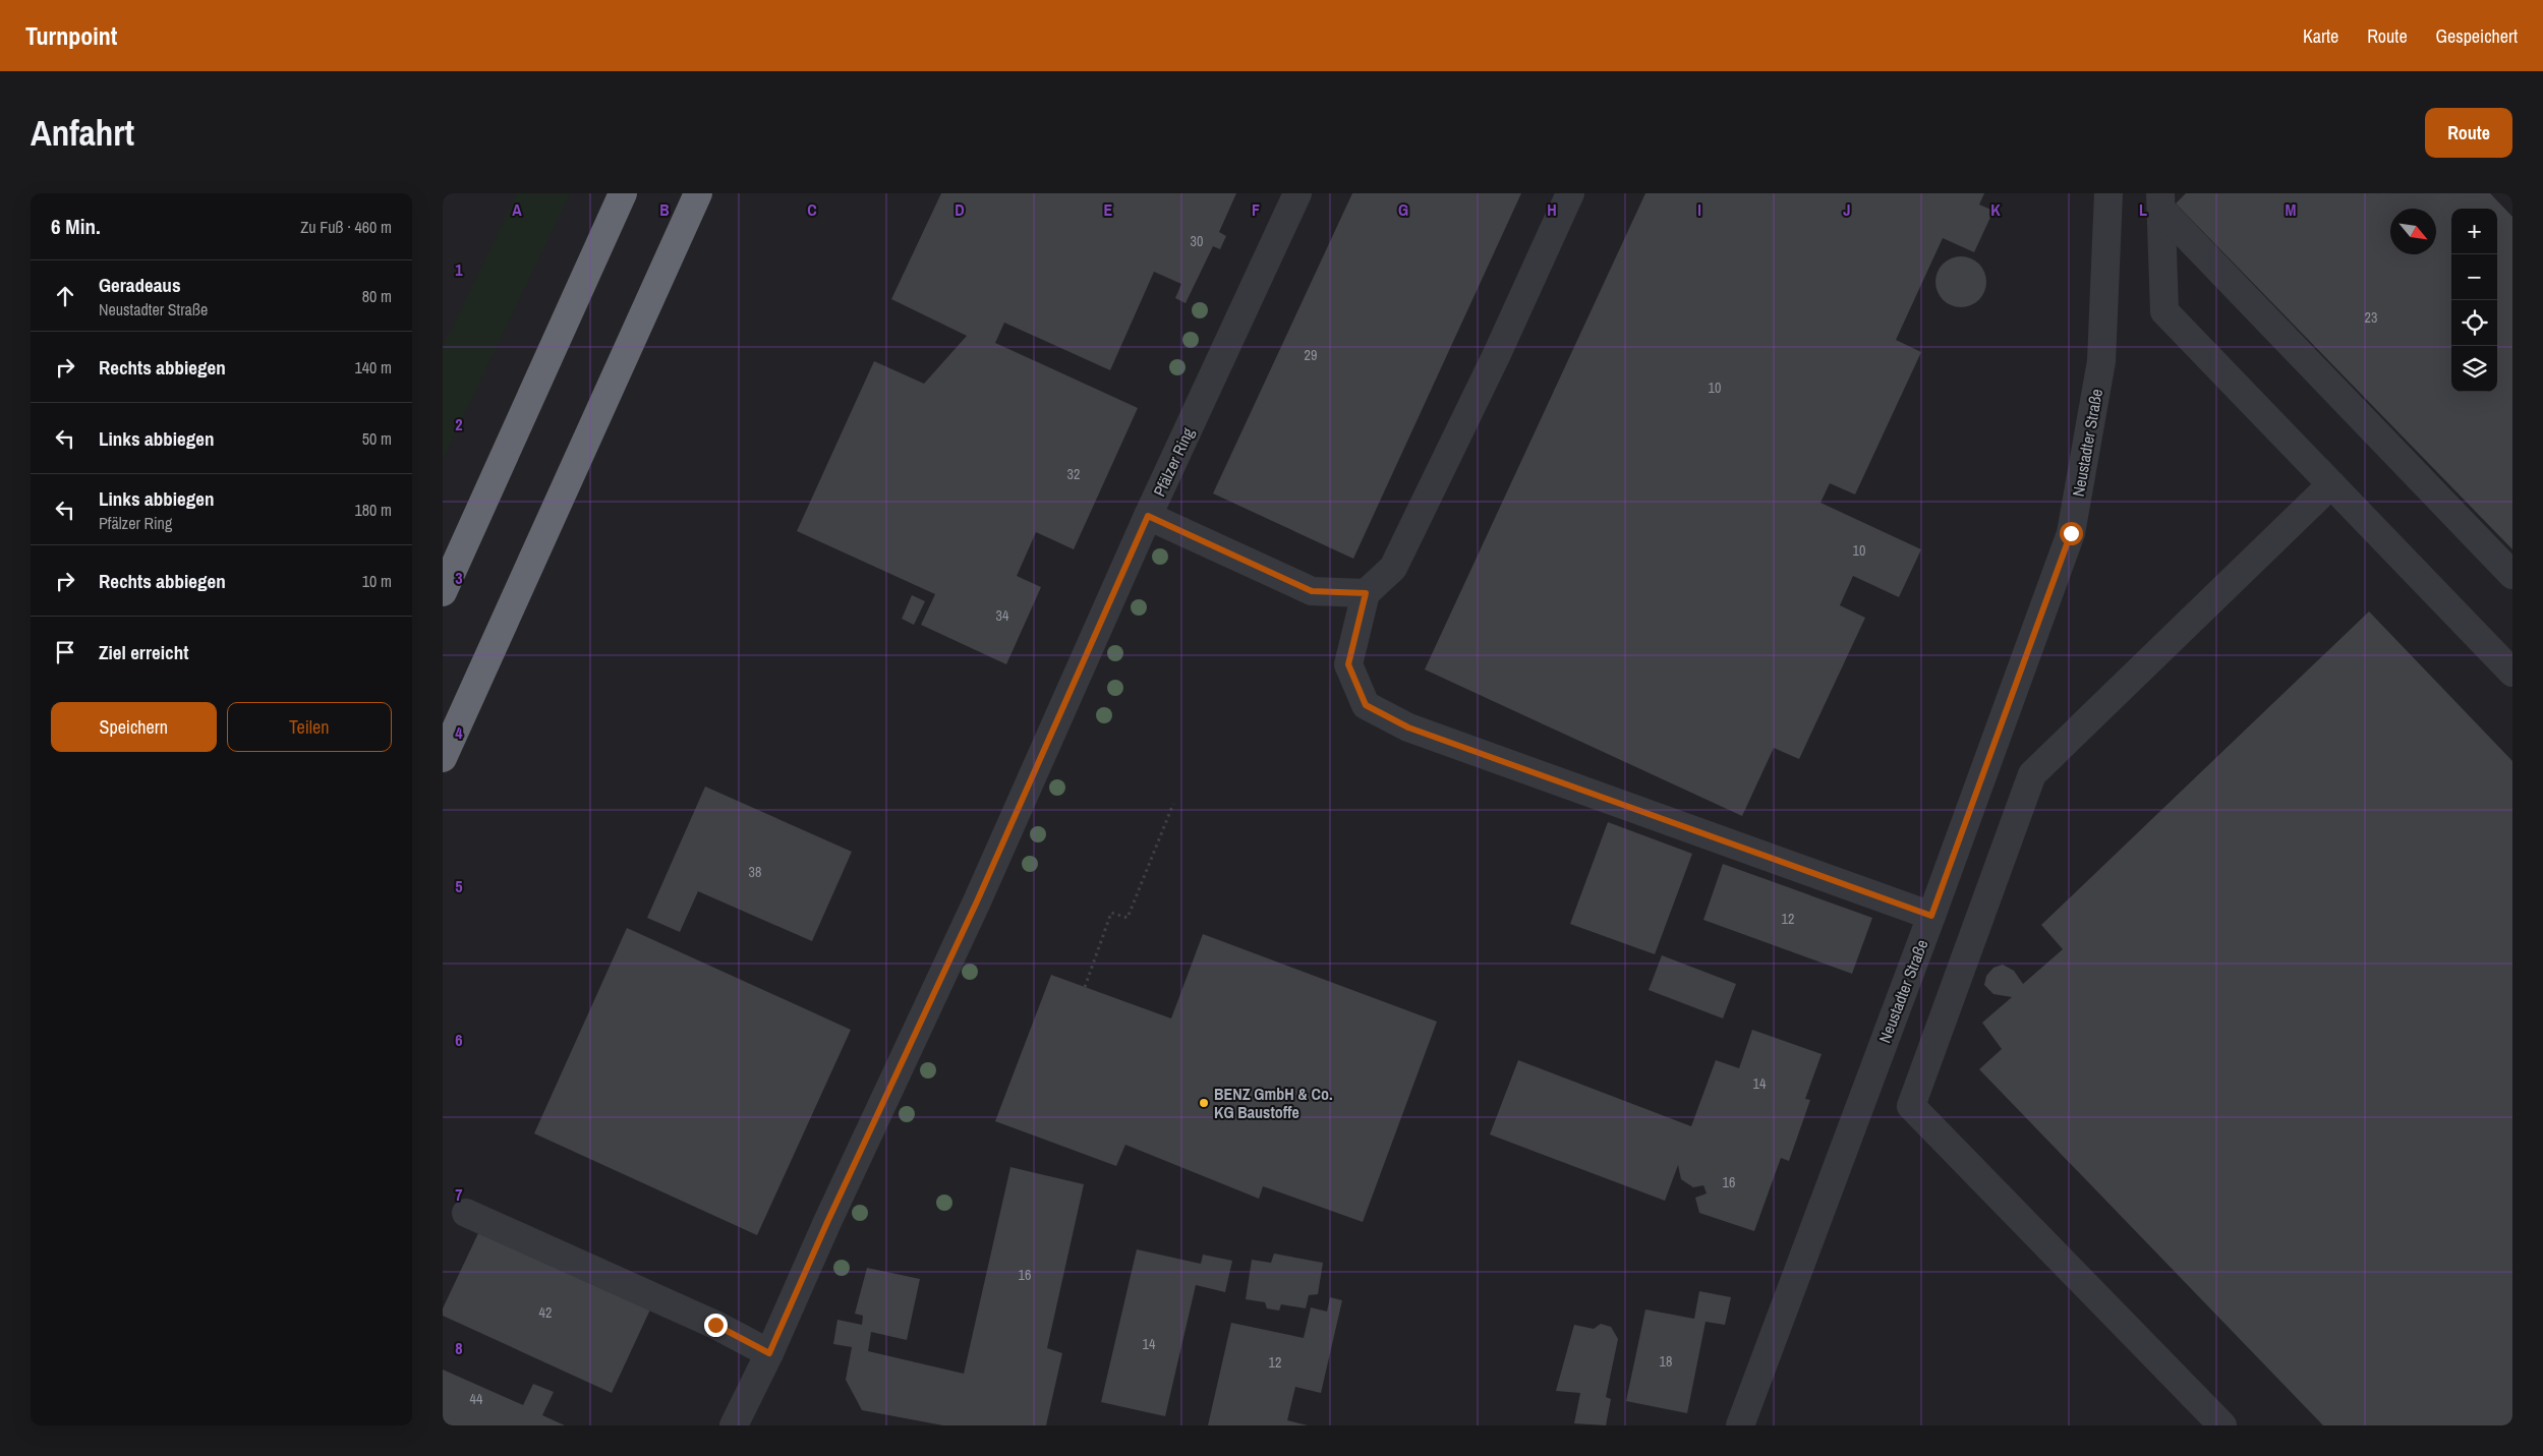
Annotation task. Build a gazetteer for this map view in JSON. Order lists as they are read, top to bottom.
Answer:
{
  "streets": {
    "street": ["Neustadter Straße", "Pfälzer Ring"]
  },
  "places": ["BENZ GmbH & Co. KG Baustoffe"],
  "house_numbers": [
    "30",
    "23",
    "29",
    "10",
    "32",
    "10",
    "34",
    "38",
    "12",
    "14",
    "16",
    "16",
    "42",
    "14",
    "18",
    "12",
    "44"
  ],
  "north": "bottom right",
  "page": {
    "header": "Turnpoint",
    "nav": ["Karte", "Route", "Gespeichert"],
    "buttons": [
      "Route",
      ["Speichern", "Teilen"]
    ],
    "title": "Anfahrt",
    "heading": ["6 Min.", "Zu Fuß · 460 m"],
    "map_buttons": ["+", "−"],
    "list": [
      ["Geradeaus", "Neustadter Straße", "80 m"],
      ["Rechts abbiegen", "140 m"],
      ["Links abbiegen", "50 m"],
      ["Links abbiegen", "Pfälzer Ring", "180 m"],
      ["Rechts abbiegen", "10 m"],
      "Ziel erreicht"
    ]
  },
  "grid": {
    "columns": [
      "A",
      "B",
      "C",
      "D",
      "E",
      "F",
      "G",
      "H",
      "I",
      "J",
      "K",
      "L",
      "M"
    ],
    "rows": [
      "1",
      "2",
      "3",
      "4",
      "5",
      "6",
      "7",
      "8"
    ]
  }
}
